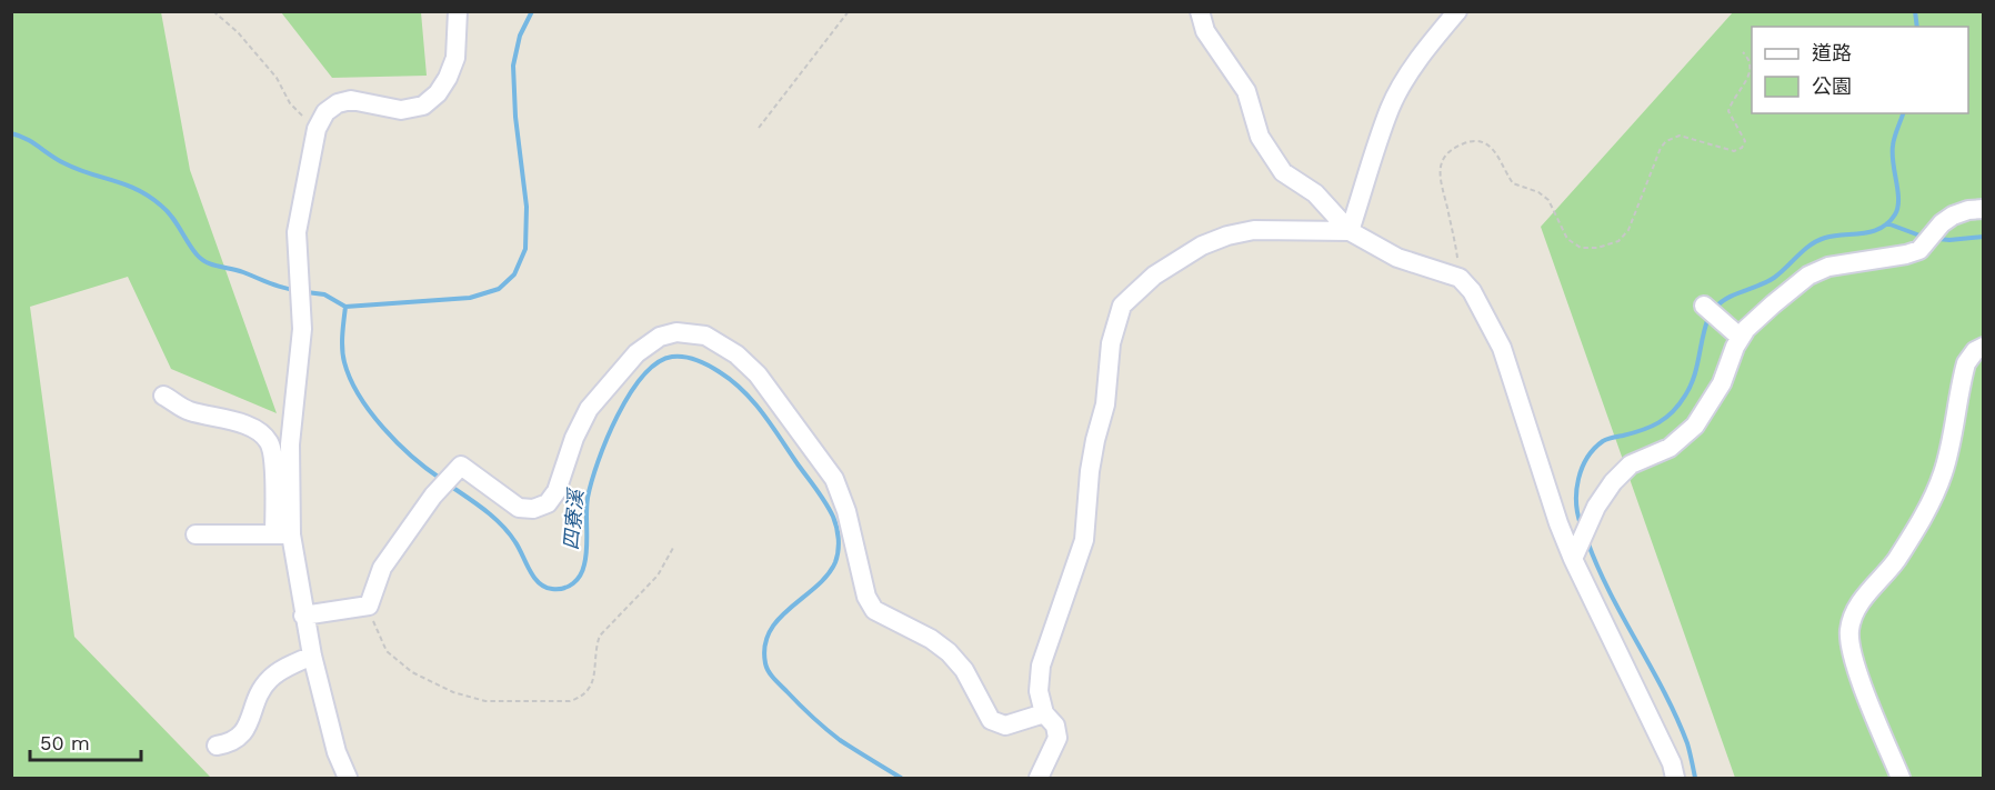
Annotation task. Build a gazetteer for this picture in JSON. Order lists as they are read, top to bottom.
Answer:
{
  "water": ["四寮溪"],
  "legend": ["道路", "公園"],
  "scale_bar": "50 m"
}
